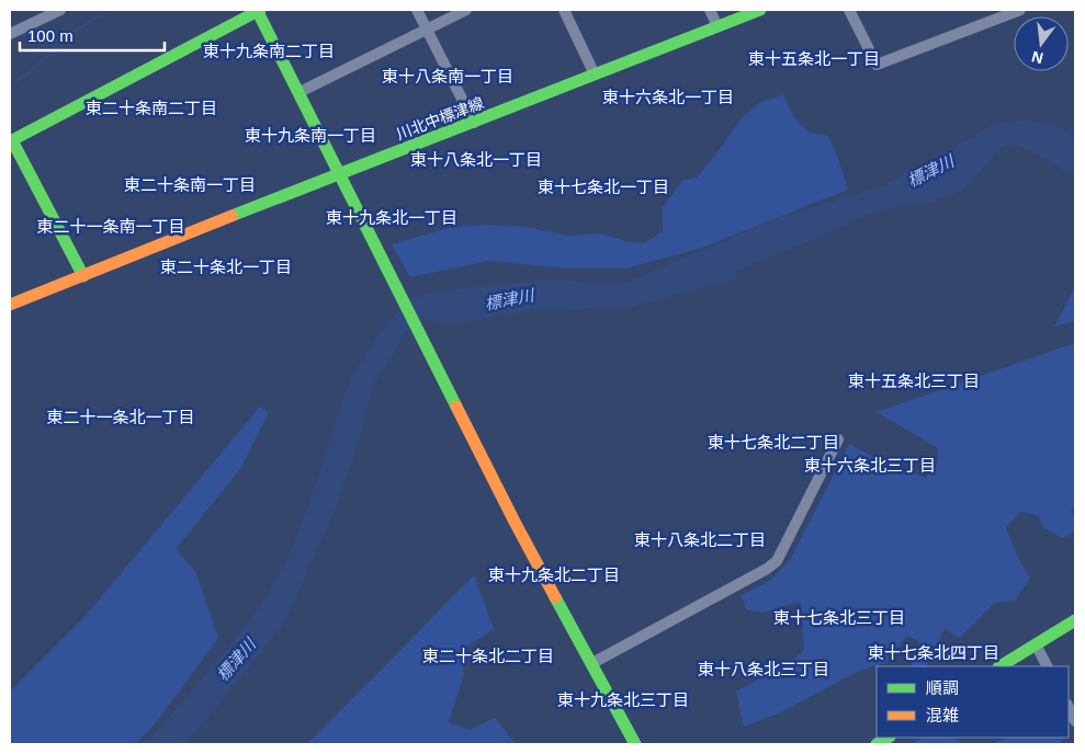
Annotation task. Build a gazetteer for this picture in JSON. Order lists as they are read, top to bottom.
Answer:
{
  "streets": {
    "street": ["川北中標津線"]
  },
  "districts": [
    "東十九条南二丁目",
    "東十五条北一丁目",
    "東十八条南一丁目",
    "東十六条北一丁目",
    "東二十条南二丁目",
    "東十九条南一丁目",
    "東十八条北一丁目",
    "東二十条南一丁目",
    "東十七条北一丁目",
    "東十九条北一丁目",
    "東二十一条南一丁目",
    "東二十条北一丁目",
    "東十五条北三丁目",
    "東二十一条北一丁目",
    "東十七条北二丁目",
    "東十六条北三丁目",
    "東十八条北二丁目",
    "東十九条北二丁目",
    "東十七条北三丁目",
    "東十七条北四丁目",
    "東二十条北二丁目",
    "東十八条北三丁目",
    "東十九条北三丁目"
  ],
  "water": ["標津川"],
  "legend": ["順調", "混雑"],
  "scale_bar": "100 m",
  "north": "bottom"
}
